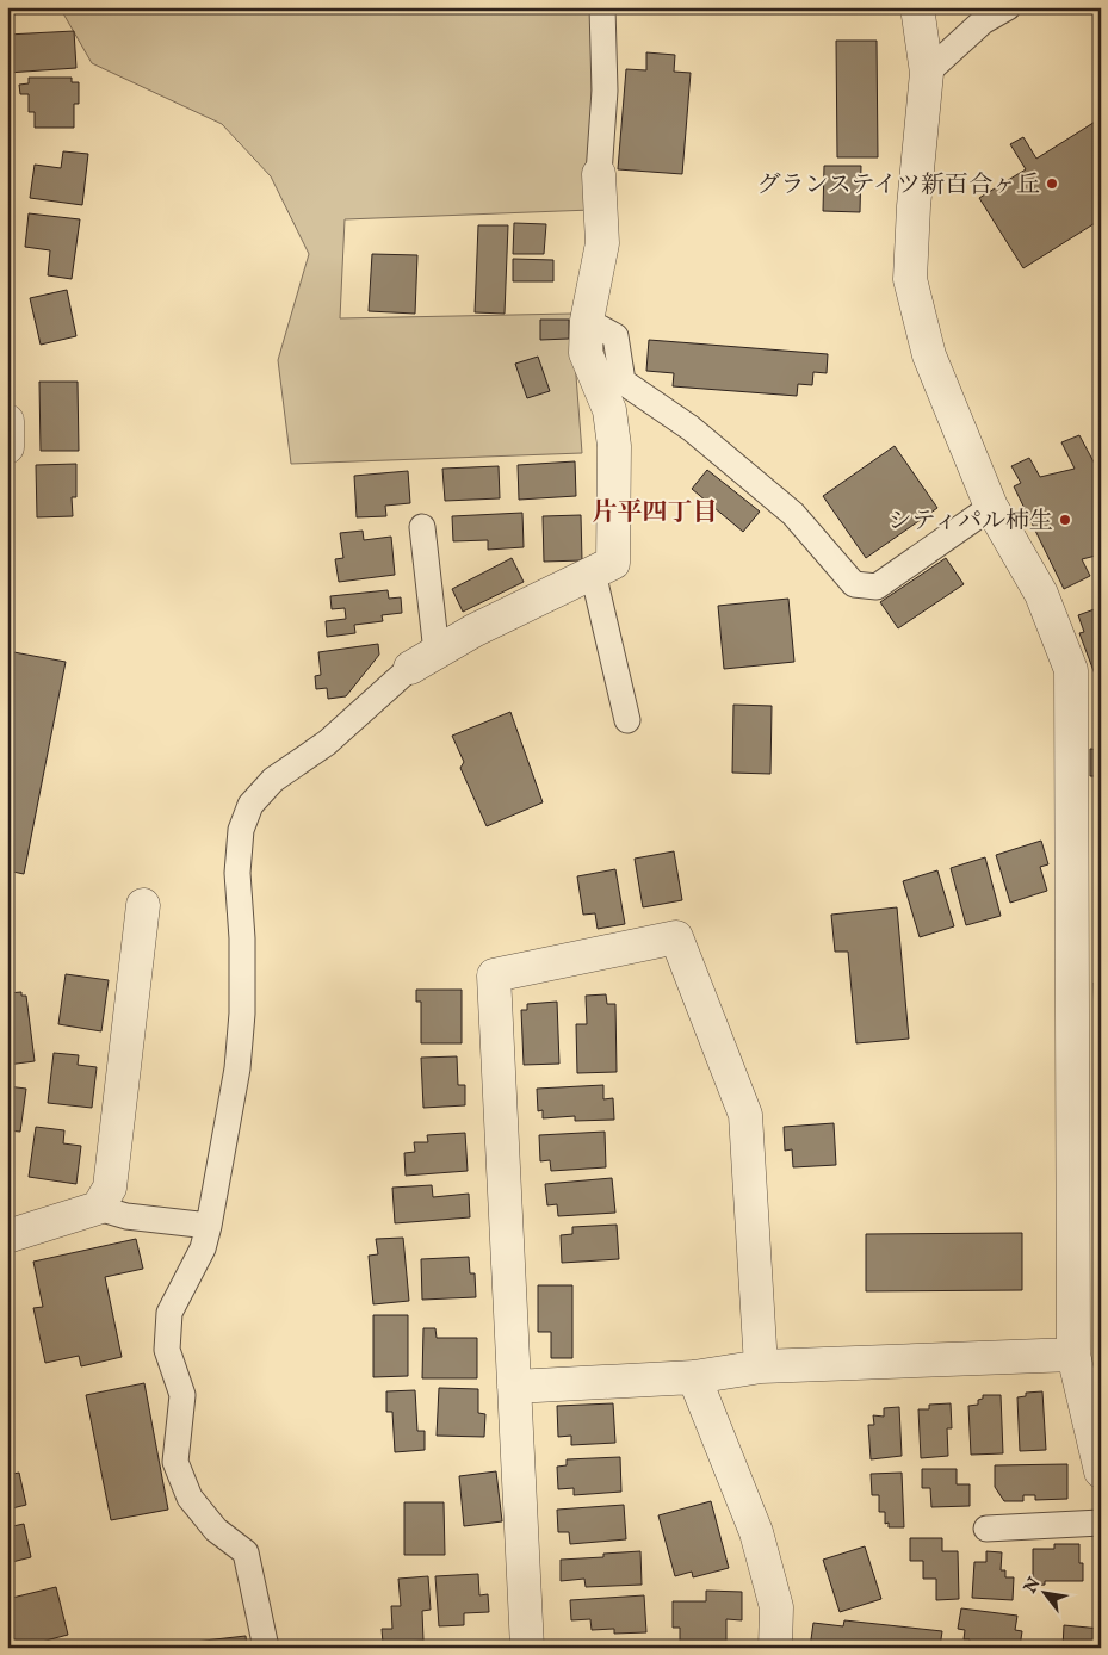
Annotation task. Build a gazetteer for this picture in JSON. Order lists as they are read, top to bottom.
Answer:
{
  "districts": ["片平四丁目"],
  "places": ["グランステイツ新百合ヶ丘", "シティパル柿生"],
  "north": "top left"
}
